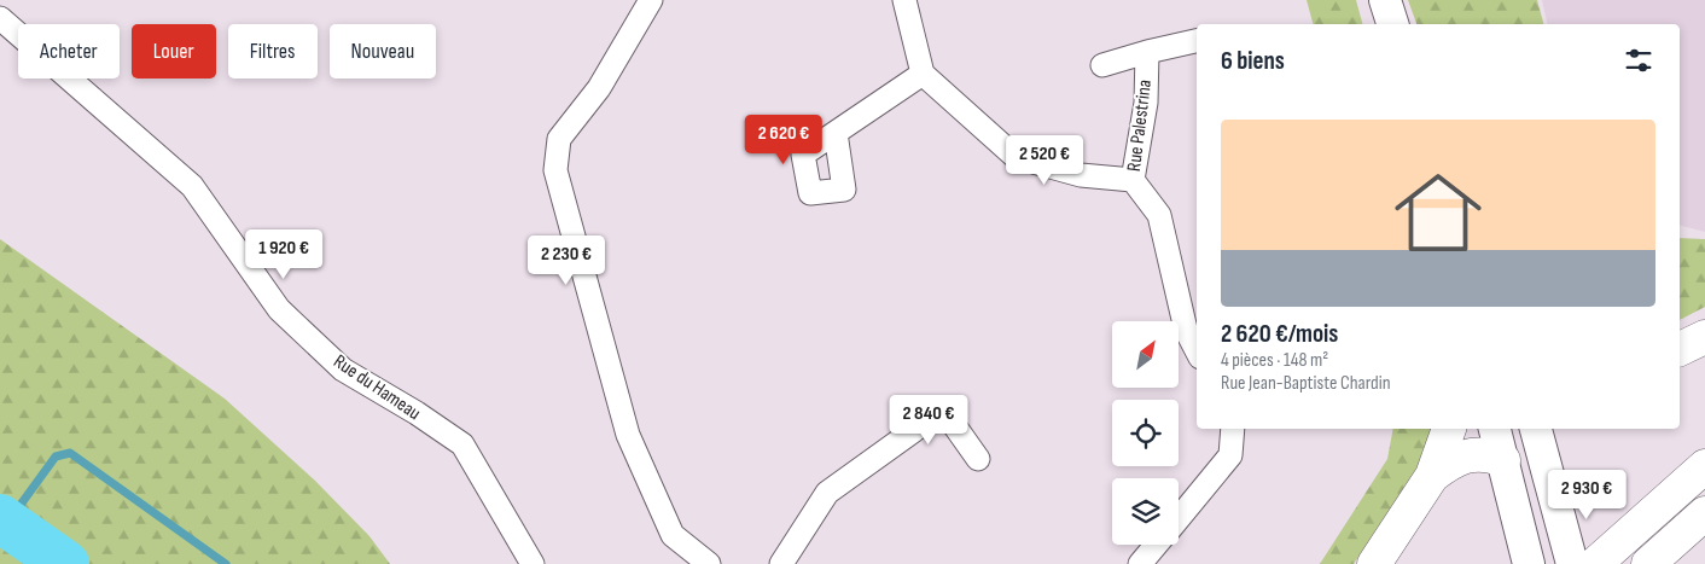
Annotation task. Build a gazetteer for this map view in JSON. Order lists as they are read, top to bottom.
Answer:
{
  "streets": {
    "street": ["Rue Palestrina", "Rue du Hameau"]
  },
  "north": "top right",
  "page": {
    "chip": [
      "Acheter",
      "Louer",
      "Filtres",
      "Nouveau"
    ],
    "heading": "6 biens",
    "list": [
      {
        "name": "2 620 €/mois",
        "note": "4 pièces · 148 m² · Rue Jean-Baptiste Chardin"
      }
    ],
    "price": [
      "2 620 €",
      "2 520 €",
      "1 920 €",
      "2 230 €",
      "2 840 €",
      "2 930 €"
    ]
  }
}
